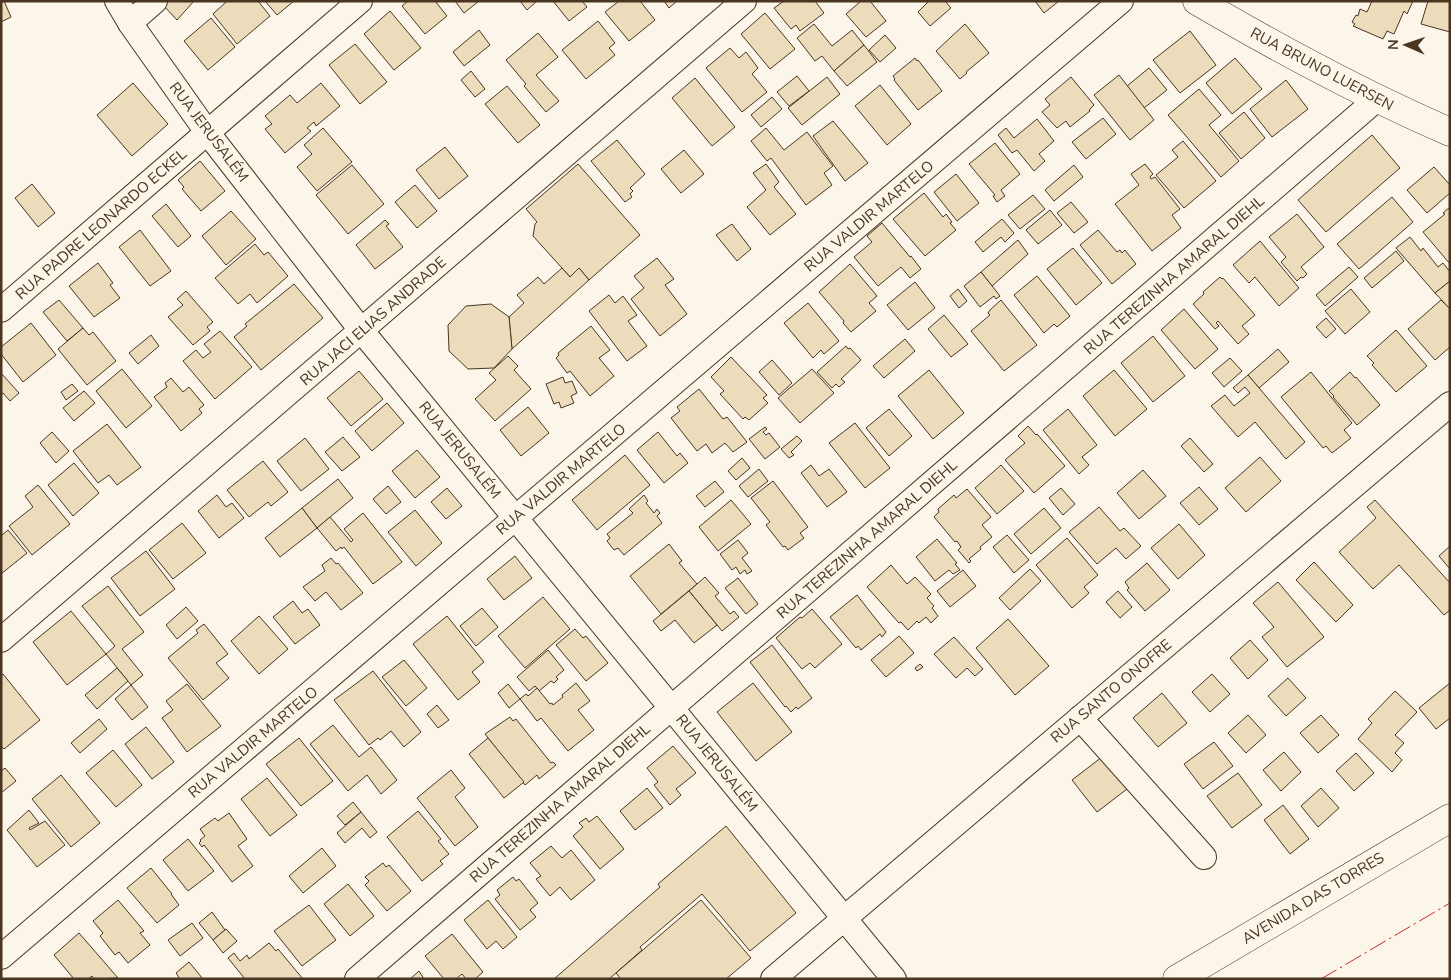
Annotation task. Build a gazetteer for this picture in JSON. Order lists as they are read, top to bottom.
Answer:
{
  "streets": {
    "main road": ["RUA BRUNO LUERSEN", "AVENIDA DAS TORRES"],
    "street": [
      "RUA JERUSALÉM",
      "RUA VALDIR MARTELO",
      "RUA PADRE LEONARDO ECKEL",
      "RUA TEREZINHA AMARAL DIEHL",
      "RUA JACI ELIAS ANDRADE",
      "RUA SANTO ONOFRE"
    ]
  },
  "crossings": [
    ["RUA BRUNO LUERSEN", "RUA TEREZINHA AMARAL DIEHL"],
    ["RUA JERUSALÉM", "RUA VALDIR MARTELO"],
    ["RUA JERUSALÉM", "RUA PADRE LEONARDO ECKEL"],
    ["RUA JERUSALÉM", "RUA TEREZINHA AMARAL DIEHL"],
    ["RUA JERUSALÉM", "RUA JACI ELIAS ANDRADE"],
    ["RUA JERUSALÉM", "RUA SANTO ONOFRE"]
  ],
  "north": "left"
}
